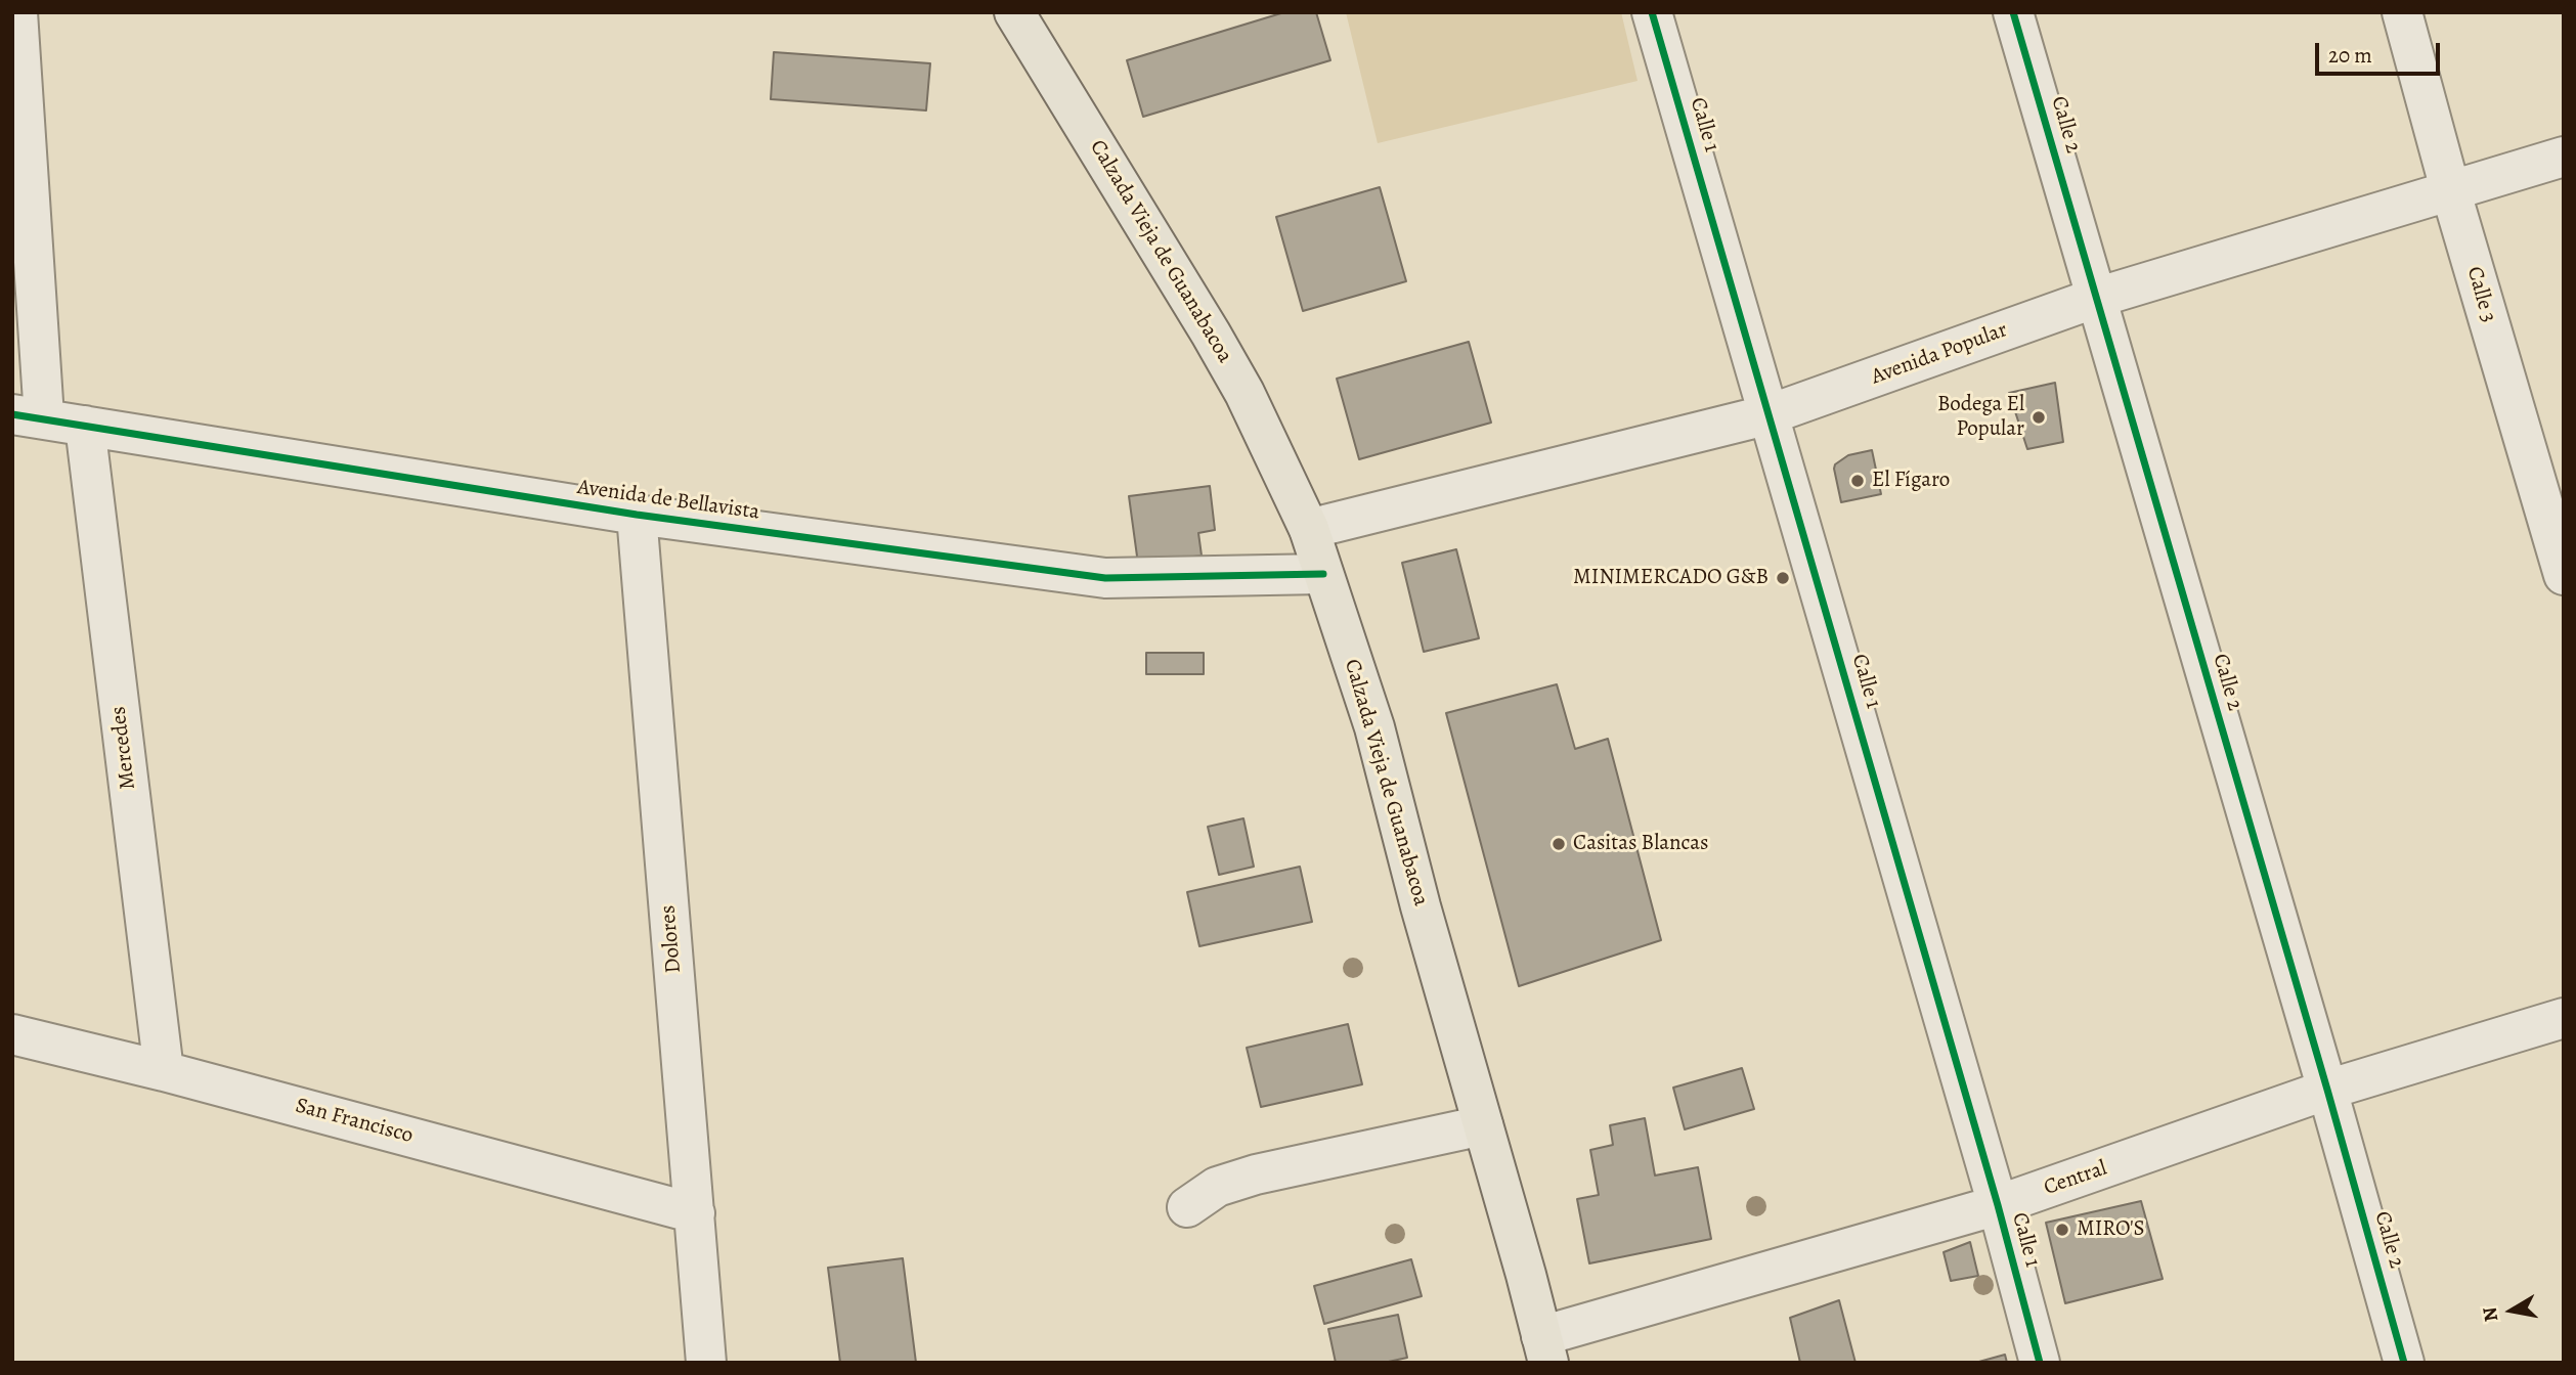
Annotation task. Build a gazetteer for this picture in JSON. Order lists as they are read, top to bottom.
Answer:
{
  "streets": {
    "main road": ["Calzada Vieja de Guanabacoa"],
    "street": [
      "Calle 1",
      "Calle 2",
      "Calle 3",
      "Avenida Popular",
      "Avenida de Bellavista",
      "Mercedes",
      "Dolores",
      "San Francisco",
      "Central"
    ]
  },
  "crossings": [
    ["Calle 1", "Avenida Popular"],
    ["Calle 1", "Central"],
    ["Calle 2", "Avenida Popular"],
    ["Calle 2", "Central"],
    ["Calzada Vieja de Guanabacoa", "Avenida Popular"],
    ["Calzada Vieja de Guanabacoa", "Avenida de Bellavista"],
    ["Calzada Vieja de Guanabacoa", "Central"],
    ["Calle 3", "Avenida Popular"],
    ["Avenida de Bellavista", "Mercedes"],
    ["Avenida de Bellavista", "Dolores"],
    ["Mercedes", "San Francisco"],
    ["Dolores", "San Francisco"]
  ],
  "places": [
    "Bodega El Popular",
    "El Fígaro",
    "MINIMERCADO G&B",
    "Casitas Blancas",
    "MIRO'S"
  ],
  "scale_bar": "20 m",
  "north": "left"
}
